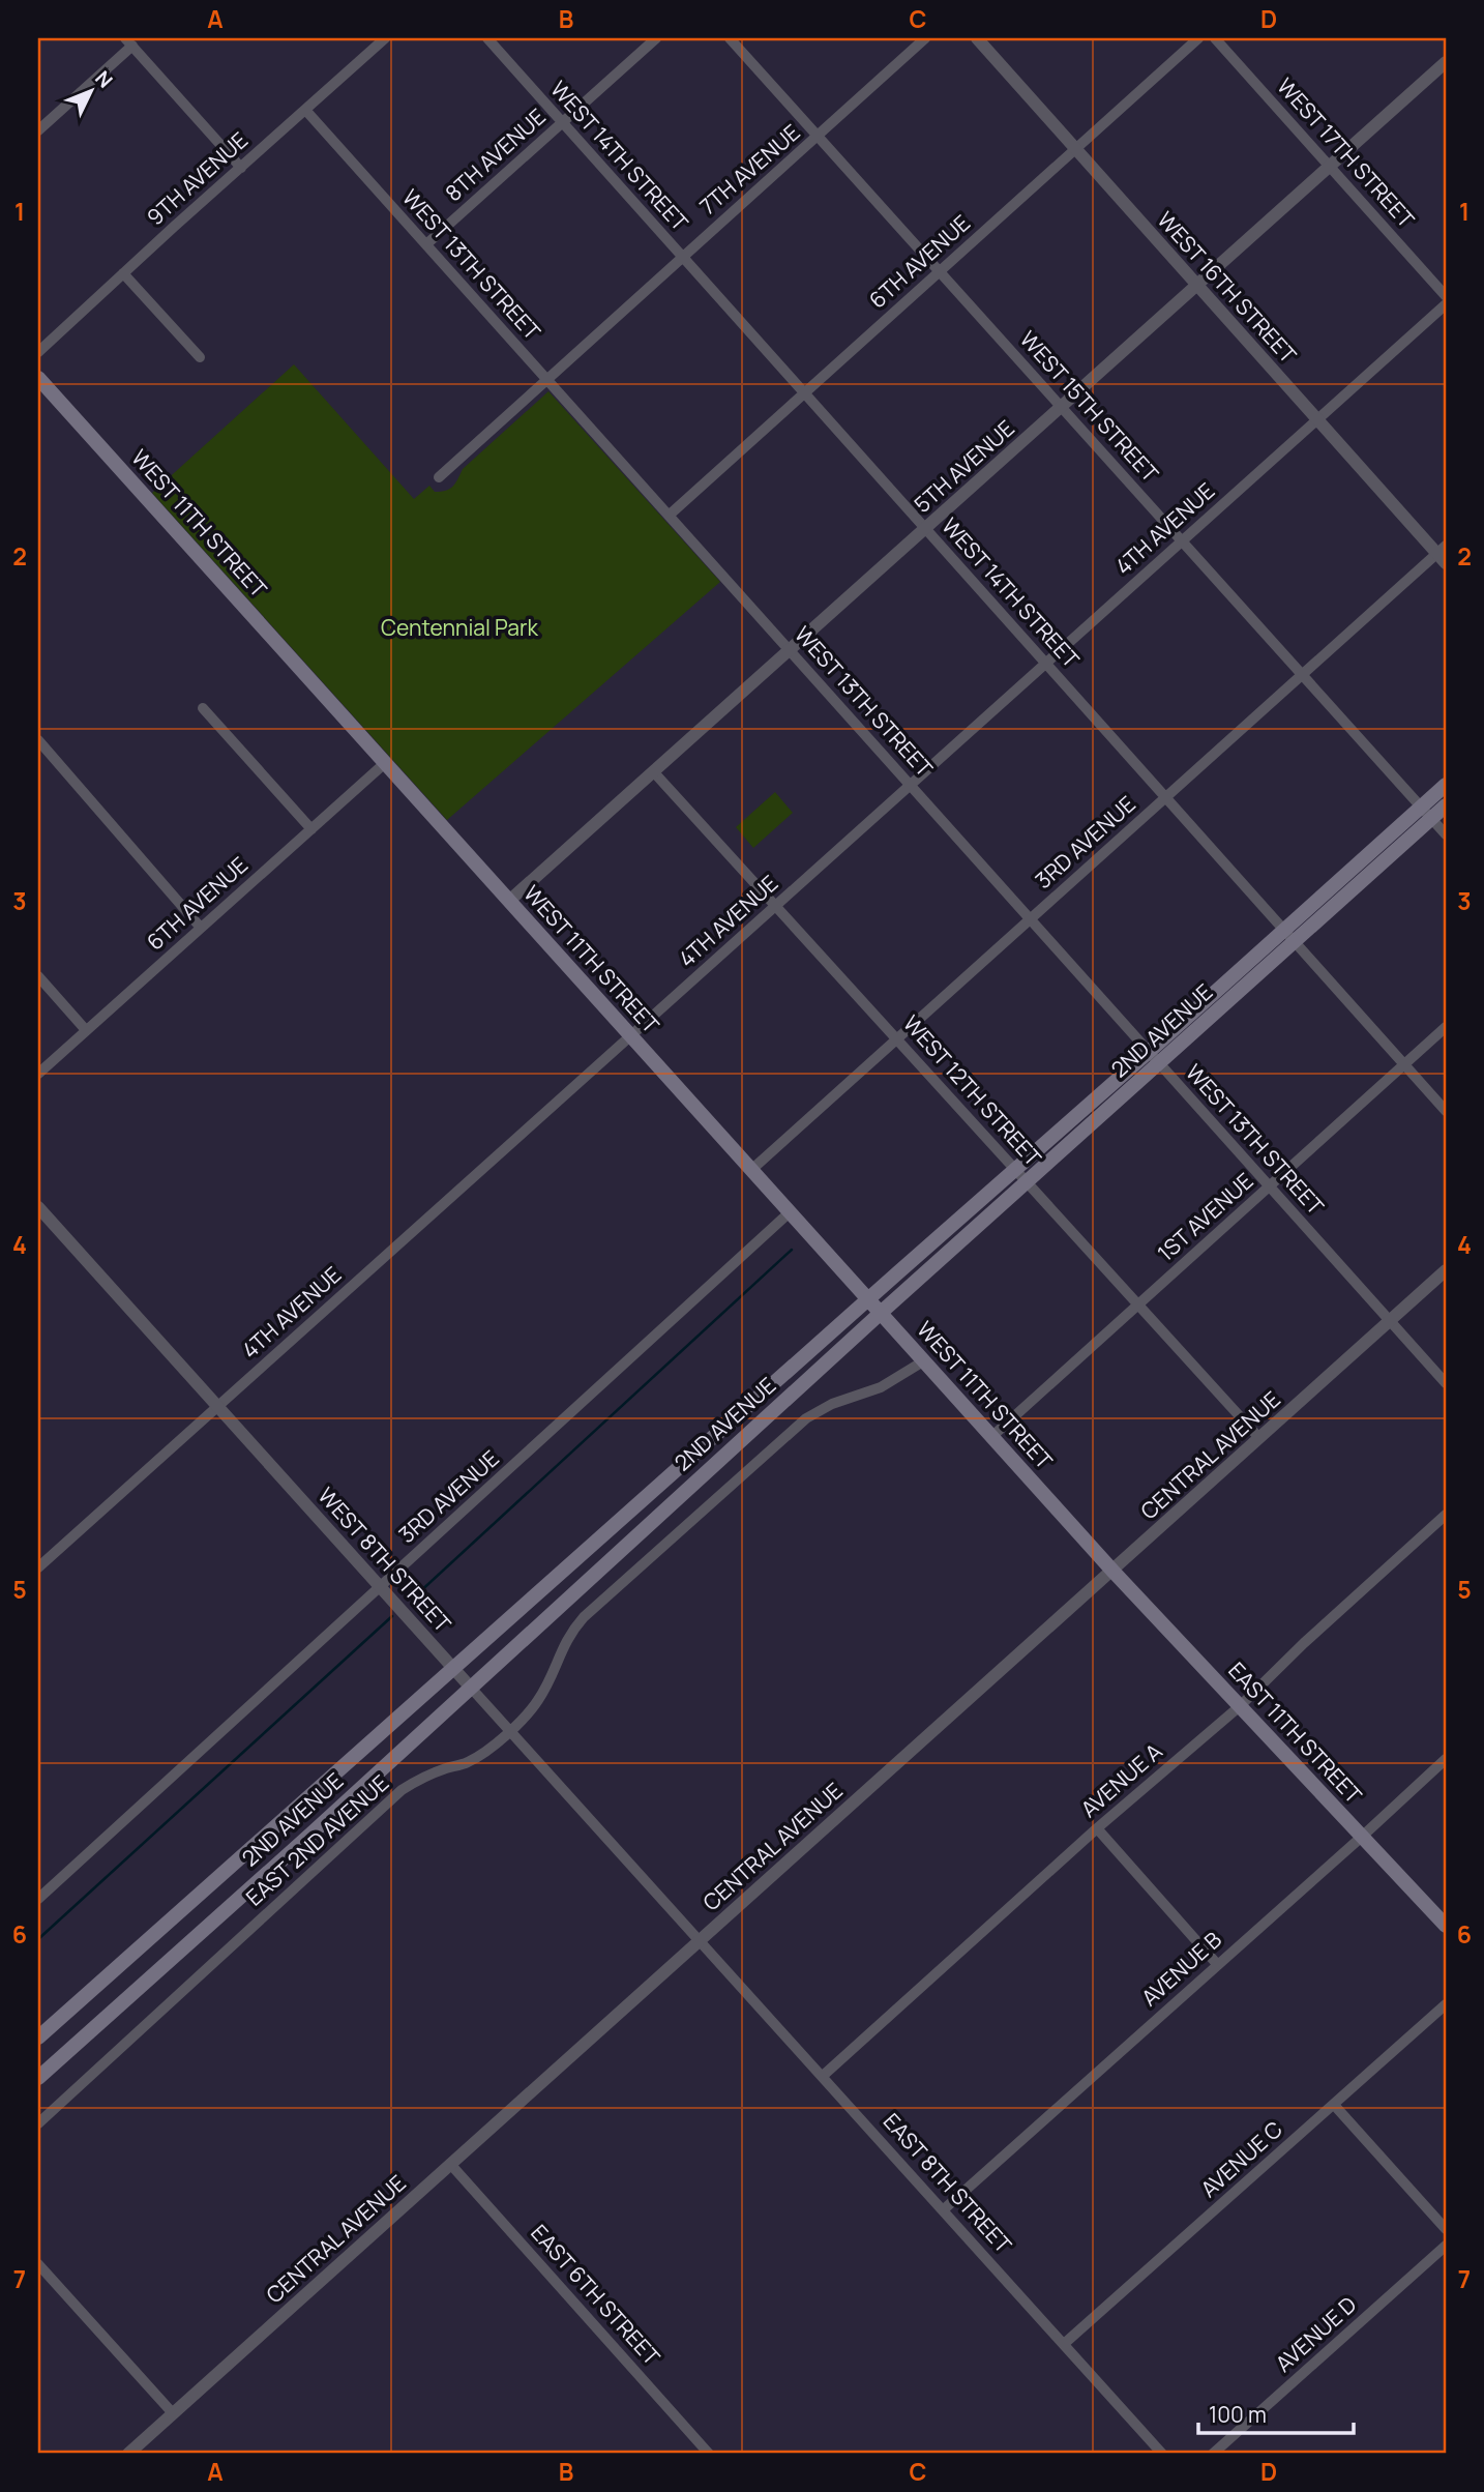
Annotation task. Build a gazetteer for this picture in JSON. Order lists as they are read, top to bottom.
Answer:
{
  "streets": {
    "main road": ["WEST 11TH STREET", "2ND AVENUE", "EAST 11TH STREET"],
    "street": [
      "WEST 17TH STREET",
      "8TH AVENUE",
      "WEST 14TH STREET",
      "7TH AVENUE",
      "9TH AVENUE",
      "6TH AVENUE",
      "WEST 13TH STREET",
      "WEST 16TH STREET",
      "WEST 15TH STREET",
      "5TH AVENUE",
      "4TH AVENUE",
      "3RD AVENUE",
      "WEST 12TH STREET",
      "1ST AVENUE",
      "CENTRAL AVENUE",
      "WEST 8TH STREET",
      "AVENUE A",
      "EAST 2ND AVENUE",
      "AVENUE B",
      "AVENUE C",
      "EAST 8TH STREET",
      "EAST 6TH STREET",
      "AVENUE D"
    ]
  },
  "crossings": [
    ["WEST 17TH STREET", "5TH AVENUE"],
    ["8TH AVENUE", "WEST 14TH STREET"],
    ["8TH AVENUE", "WEST 13TH STREET"],
    ["WEST 14TH STREET", "7TH AVENUE"],
    ["WEST 14TH STREET", "6TH AVENUE"],
    ["WEST 14TH STREET", "5TH AVENUE"],
    ["WEST 14TH STREET", "4TH AVENUE"],
    ["WEST 14TH STREET", "3RD AVENUE"],
    ["WEST 14TH STREET", "2ND AVENUE"],
    ["WEST 14TH STREET", "1ST AVENUE"],
    ["7TH AVENUE", "WEST 13TH STREET"],
    ["7TH AVENUE", "WEST 15TH STREET"],
    ["9TH AVENUE", "WEST 13TH STREET"],
    ["6TH AVENUE", "WEST 13TH STREET"],
    ["6TH AVENUE", "WEST 16TH STREET"],
    ["6TH AVENUE", "WEST 15TH STREET"],
    ["6TH AVENUE", "WEST 11TH STREET"],
    ["WEST 13TH STREET", "5TH AVENUE"],
    ["WEST 13TH STREET", "4TH AVENUE"],
    ["WEST 13TH STREET", "3RD AVENUE"],
    ["WEST 13TH STREET", "2ND AVENUE"],
    ["WEST 13TH STREET", "1ST AVENUE"],
    ["WEST 13TH STREET", "CENTRAL AVENUE"],
    ["WEST 16TH STREET", "5TH AVENUE"],
    ["WEST 16TH STREET", "4TH AVENUE"],
    ["WEST 16TH STREET", "3RD AVENUE"],
    ["WEST 15TH STREET", "5TH AVENUE"],
    ["WEST 15TH STREET", "4TH AVENUE"],
    ["WEST 15TH STREET", "3RD AVENUE"],
    ["WEST 15TH STREET", "2ND AVENUE"],
    ["5TH AVENUE", "WEST 11TH STREET"],
    ["5TH AVENUE", "WEST 12TH STREET"],
    ["WEST 11TH STREET", "4TH AVENUE"],
    ["WEST 11TH STREET", "3RD AVENUE"],
    ["WEST 11TH STREET", "2ND AVENUE"],
    ["WEST 11TH STREET", "1ST AVENUE"],
    ["WEST 11TH STREET", "CENTRAL AVENUE"],
    ["WEST 11TH STREET", "EAST 11TH STREET"],
    ["WEST 11TH STREET", "EAST 2ND AVENUE"],
    ["4TH AVENUE", "WEST 12TH STREET"],
    ["4TH AVENUE", "WEST 8TH STREET"],
    ["3RD AVENUE", "WEST 12TH STREET"],
    ["3RD AVENUE", "WEST 8TH STREET"],
    ["2ND AVENUE", "WEST 12TH STREET"],
    ["2ND AVENUE", "WEST 8TH STREET"],
    ["WEST 12TH STREET", "1ST AVENUE"],
    ["WEST 12TH STREET", "CENTRAL AVENUE"],
    ["CENTRAL AVENUE", "WEST 8TH STREET"],
    ["CENTRAL AVENUE", "EAST 11TH STREET"],
    ["CENTRAL AVENUE", "EAST 8TH STREET"],
    ["CENTRAL AVENUE", "EAST 6TH STREET"],
    ["WEST 8TH STREET", "EAST 2ND AVENUE"],
    ["WEST 8TH STREET", "EAST 8TH STREET"],
    ["EAST 11TH STREET", "AVENUE A"],
    ["EAST 11TH STREET", "AVENUE B"],
    ["AVENUE A", "EAST 8TH STREET"],
    ["AVENUE B", "EAST 8TH STREET"],
    ["AVENUE C", "EAST 8TH STREET"]
  ],
  "parks": ["Centennial Park"],
  "scale_bar": "100 m",
  "north": "top right",
  "grid": {
    "columns": [
      "A",
      "B",
      "C",
      "D"
    ],
    "rows": [
      "1",
      "2",
      "3",
      "4",
      "5",
      "6",
      "7"
    ]
  }
}
